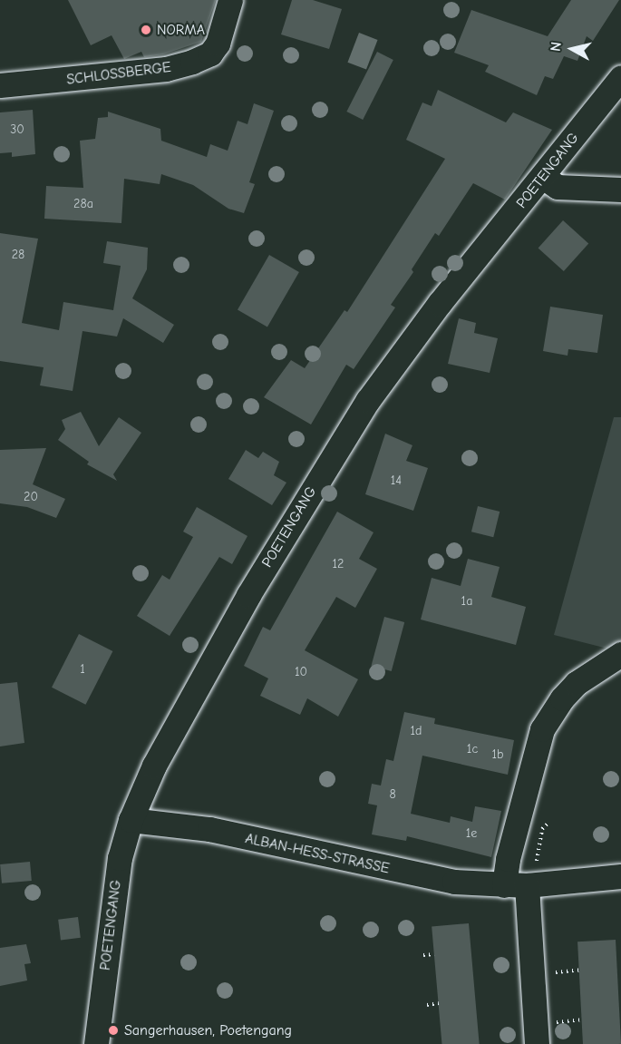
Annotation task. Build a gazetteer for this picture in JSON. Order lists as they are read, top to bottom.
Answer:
{
  "streets": {
    "street": ["SCHLOSSBERGE", "POETENGANG", "ALBAN-HESS-STRASSE"]
  },
  "crossings": [
    ["POETENGANG", "ALBAN-HESS-STRASSE"]
  ],
  "places": ["NORMA", "Sangerhausen, Poetengang"],
  "house_numbers": [
    "30",
    "28a",
    "28",
    "14",
    "20",
    "12",
    "1a",
    "1",
    "10",
    "1d",
    "1c",
    "1b",
    "8",
    "1e"
  ],
  "north": "left"
}
